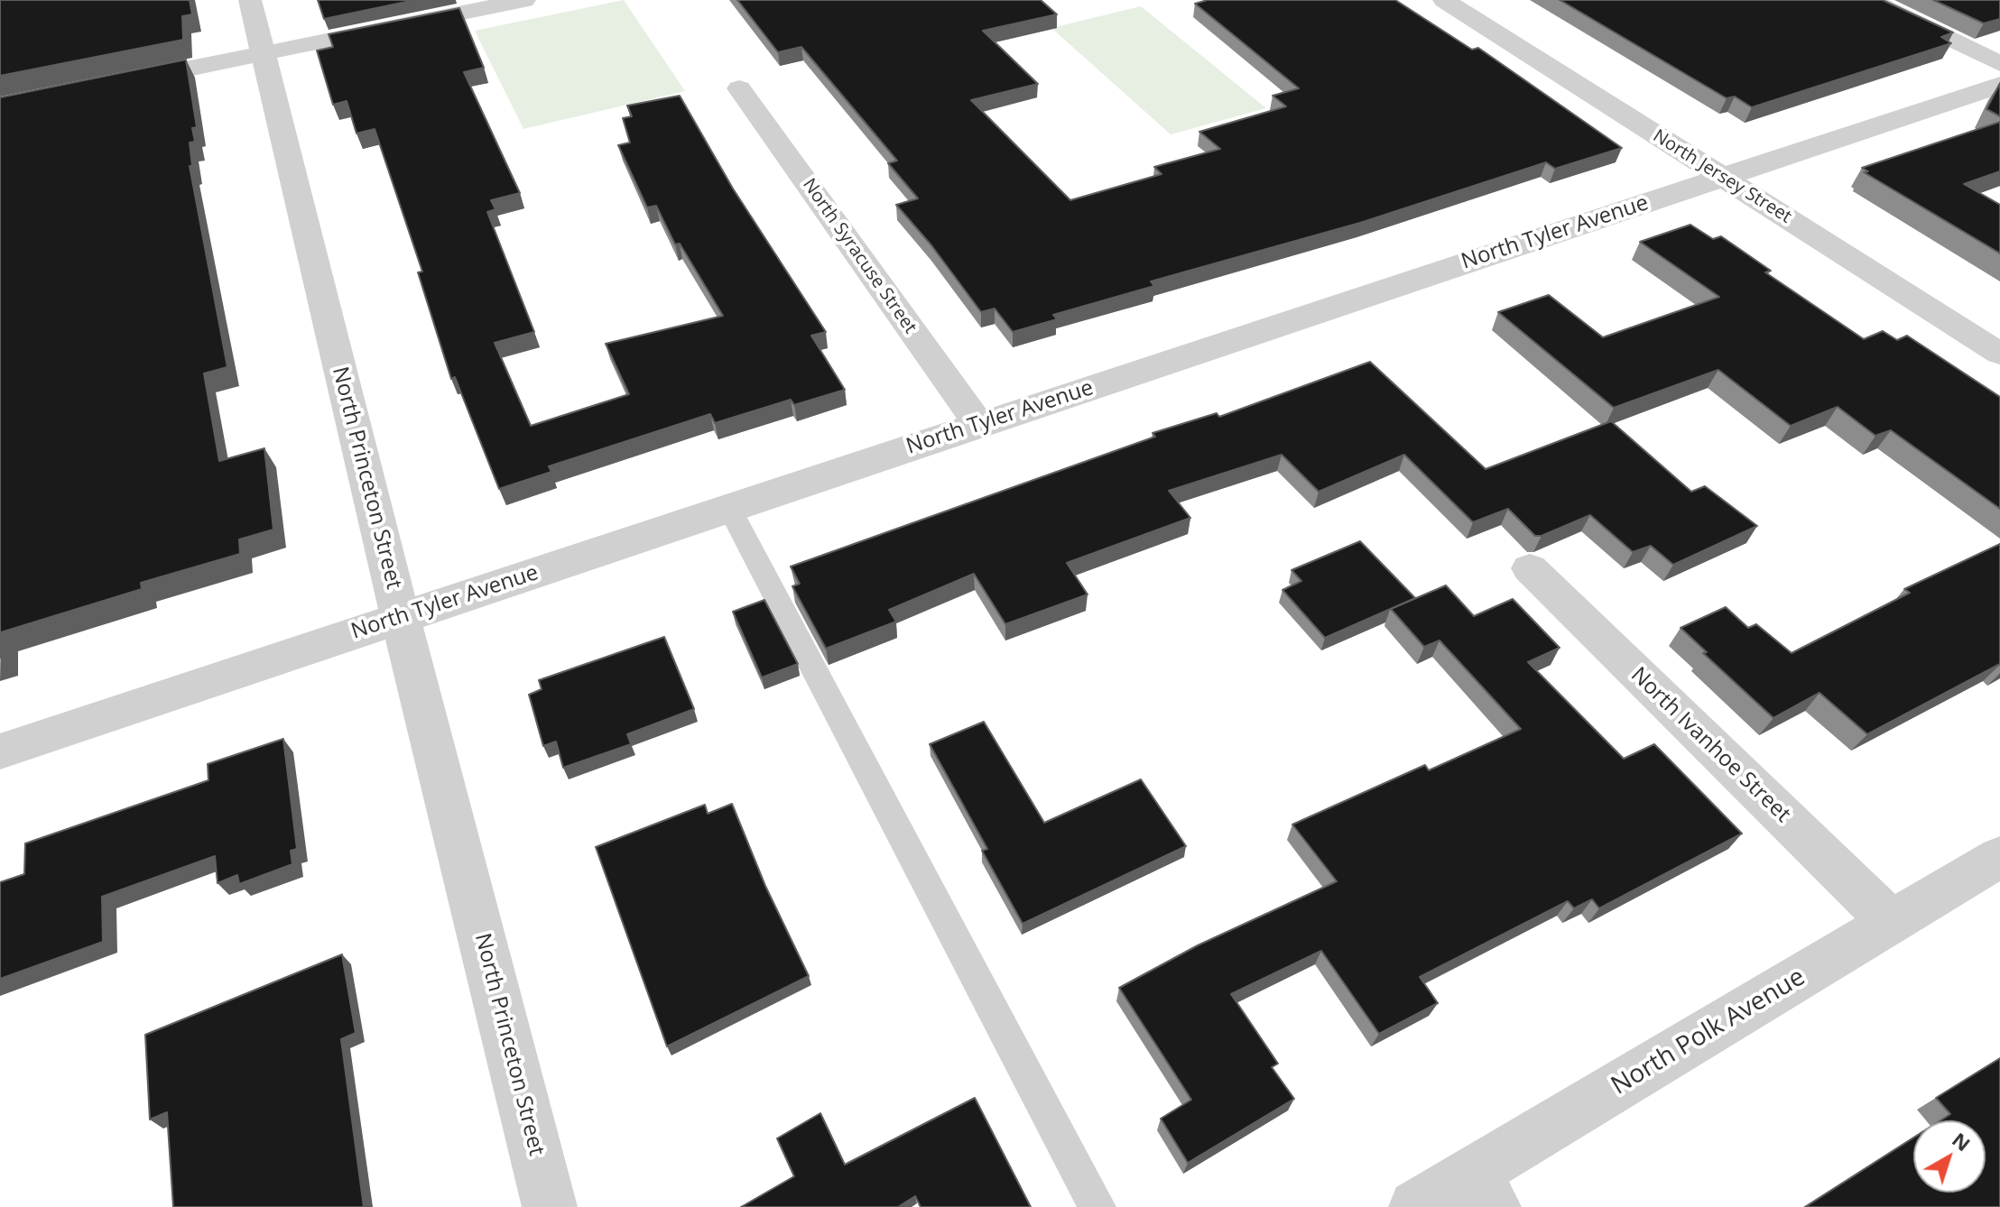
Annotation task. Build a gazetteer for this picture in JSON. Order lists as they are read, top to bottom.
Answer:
{
  "streets": {
    "street": [
      "North Jersey Street",
      "North Tyler Avenue",
      "North Syracuse Street",
      "North Princeton Street",
      "North Ivanhoe Street",
      "North Polk Avenue"
    ]
  },
  "crossings": [
    ["North Jersey Street", "North Tyler Avenue"],
    ["North Tyler Avenue", "North Syracuse Street"],
    ["North Tyler Avenue", "North Princeton Street"],
    ["North Ivanhoe Street", "North Polk Avenue"]
  ],
  "north": "top right"
}
